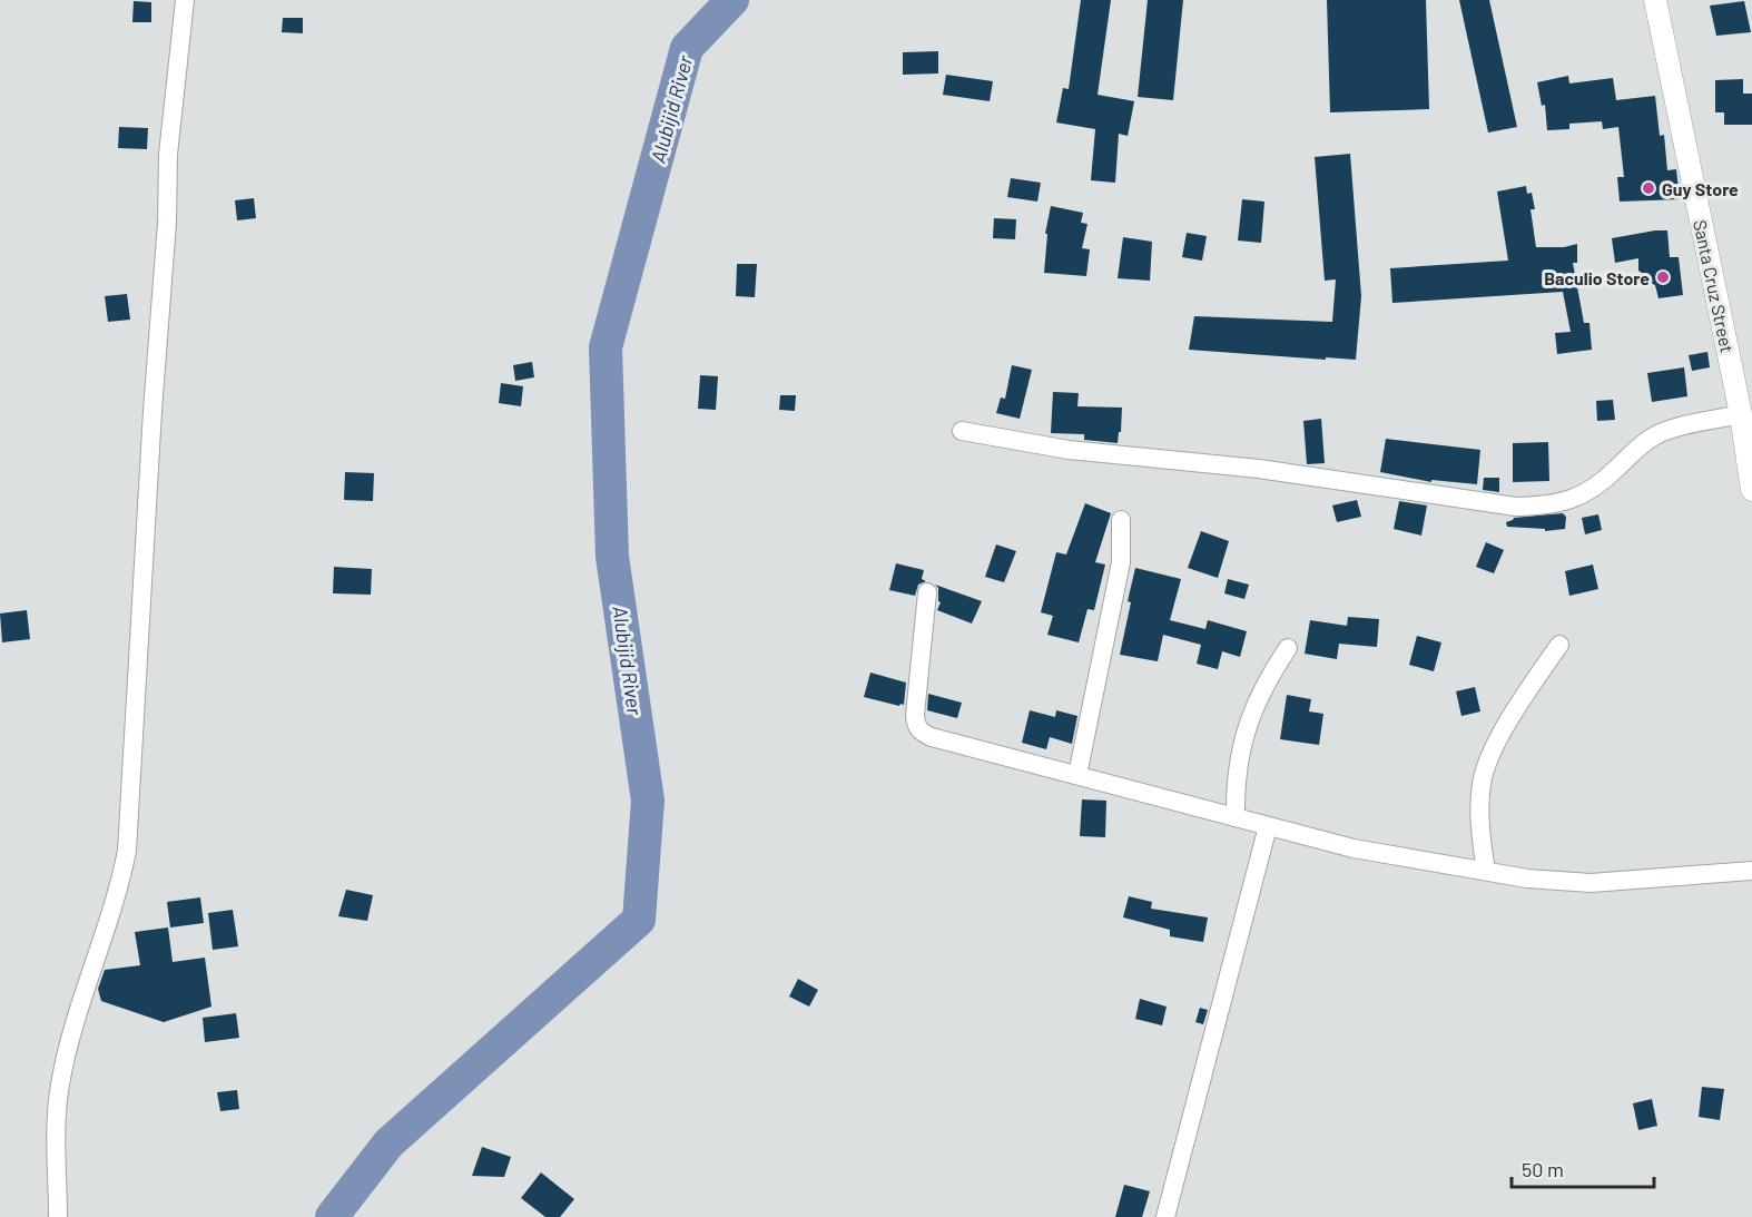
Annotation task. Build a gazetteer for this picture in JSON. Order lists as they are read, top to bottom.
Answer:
{
  "streets": {
    "street": ["Santa Cruz Street"]
  },
  "water": ["Alubijid River"],
  "places": ["Guy Store", "Baculio Store"],
  "scale_bar": "50 m"
}
